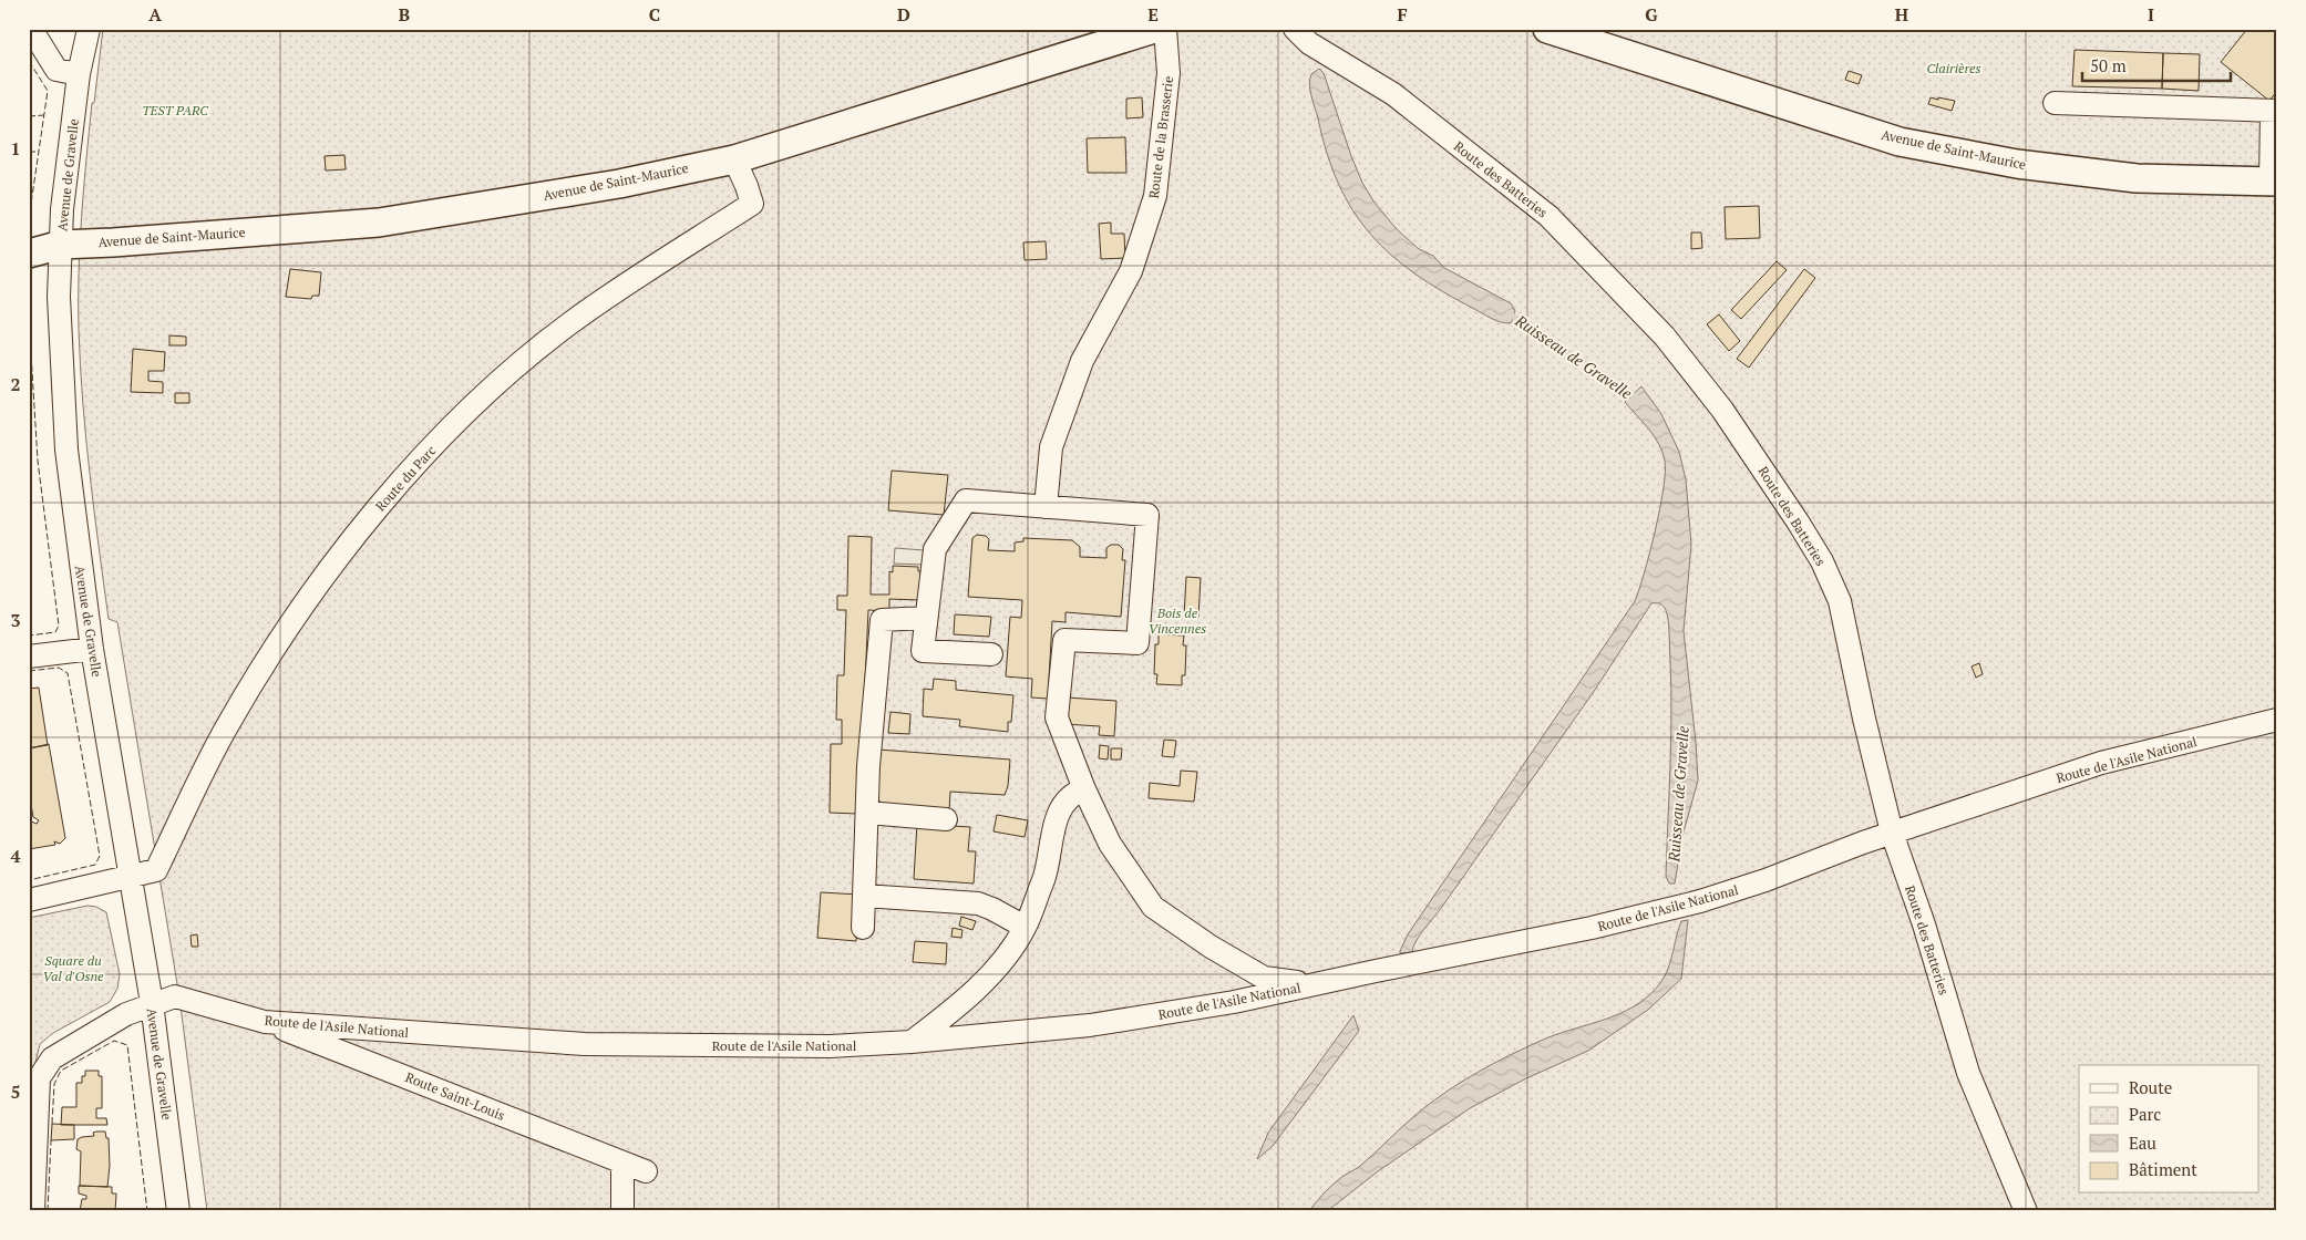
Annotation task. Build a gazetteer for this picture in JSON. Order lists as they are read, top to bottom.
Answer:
{
  "streets": {
    "main road": ["Avenue de Saint-Maurice"],
    "street": [
      "Route de la Brasserie",
      "Avenue de Gravelle",
      "Route des Batteries",
      "Route du Parc",
      "Route de l'Asile National",
      "Route Saint-Louis"
    ]
  },
  "crossings": [
    ["Avenue de Saint-Maurice", "Avenue de Gravelle"],
    ["Avenue de Saint-Maurice", "Route du Parc"],
    ["Avenue de Gravelle", "Route du Parc"],
    ["Avenue de Gravelle", "Route de l'Asile National"],
    ["Route des Batteries", "Route de l'Asile National"],
    ["Route de l'Asile National", "Route Saint-Louis"]
  ],
  "water": ["Ruisseau de Gravelle"],
  "parks": [
    "Clairières",
    "TEST PARC",
    "Bois de Vincennes",
    "Square du Val d'Osne"
  ],
  "legend": [
    "Route",
    "Parc",
    "Eau",
    "Bâtiment"
  ],
  "scale_bar": "50 m",
  "grid": {
    "columns": [
      "A",
      "B",
      "C",
      "D",
      "E",
      "F",
      "G",
      "H",
      "I"
    ],
    "rows": [
      "1",
      "2",
      "3",
      "4",
      "5"
    ]
  }
}
